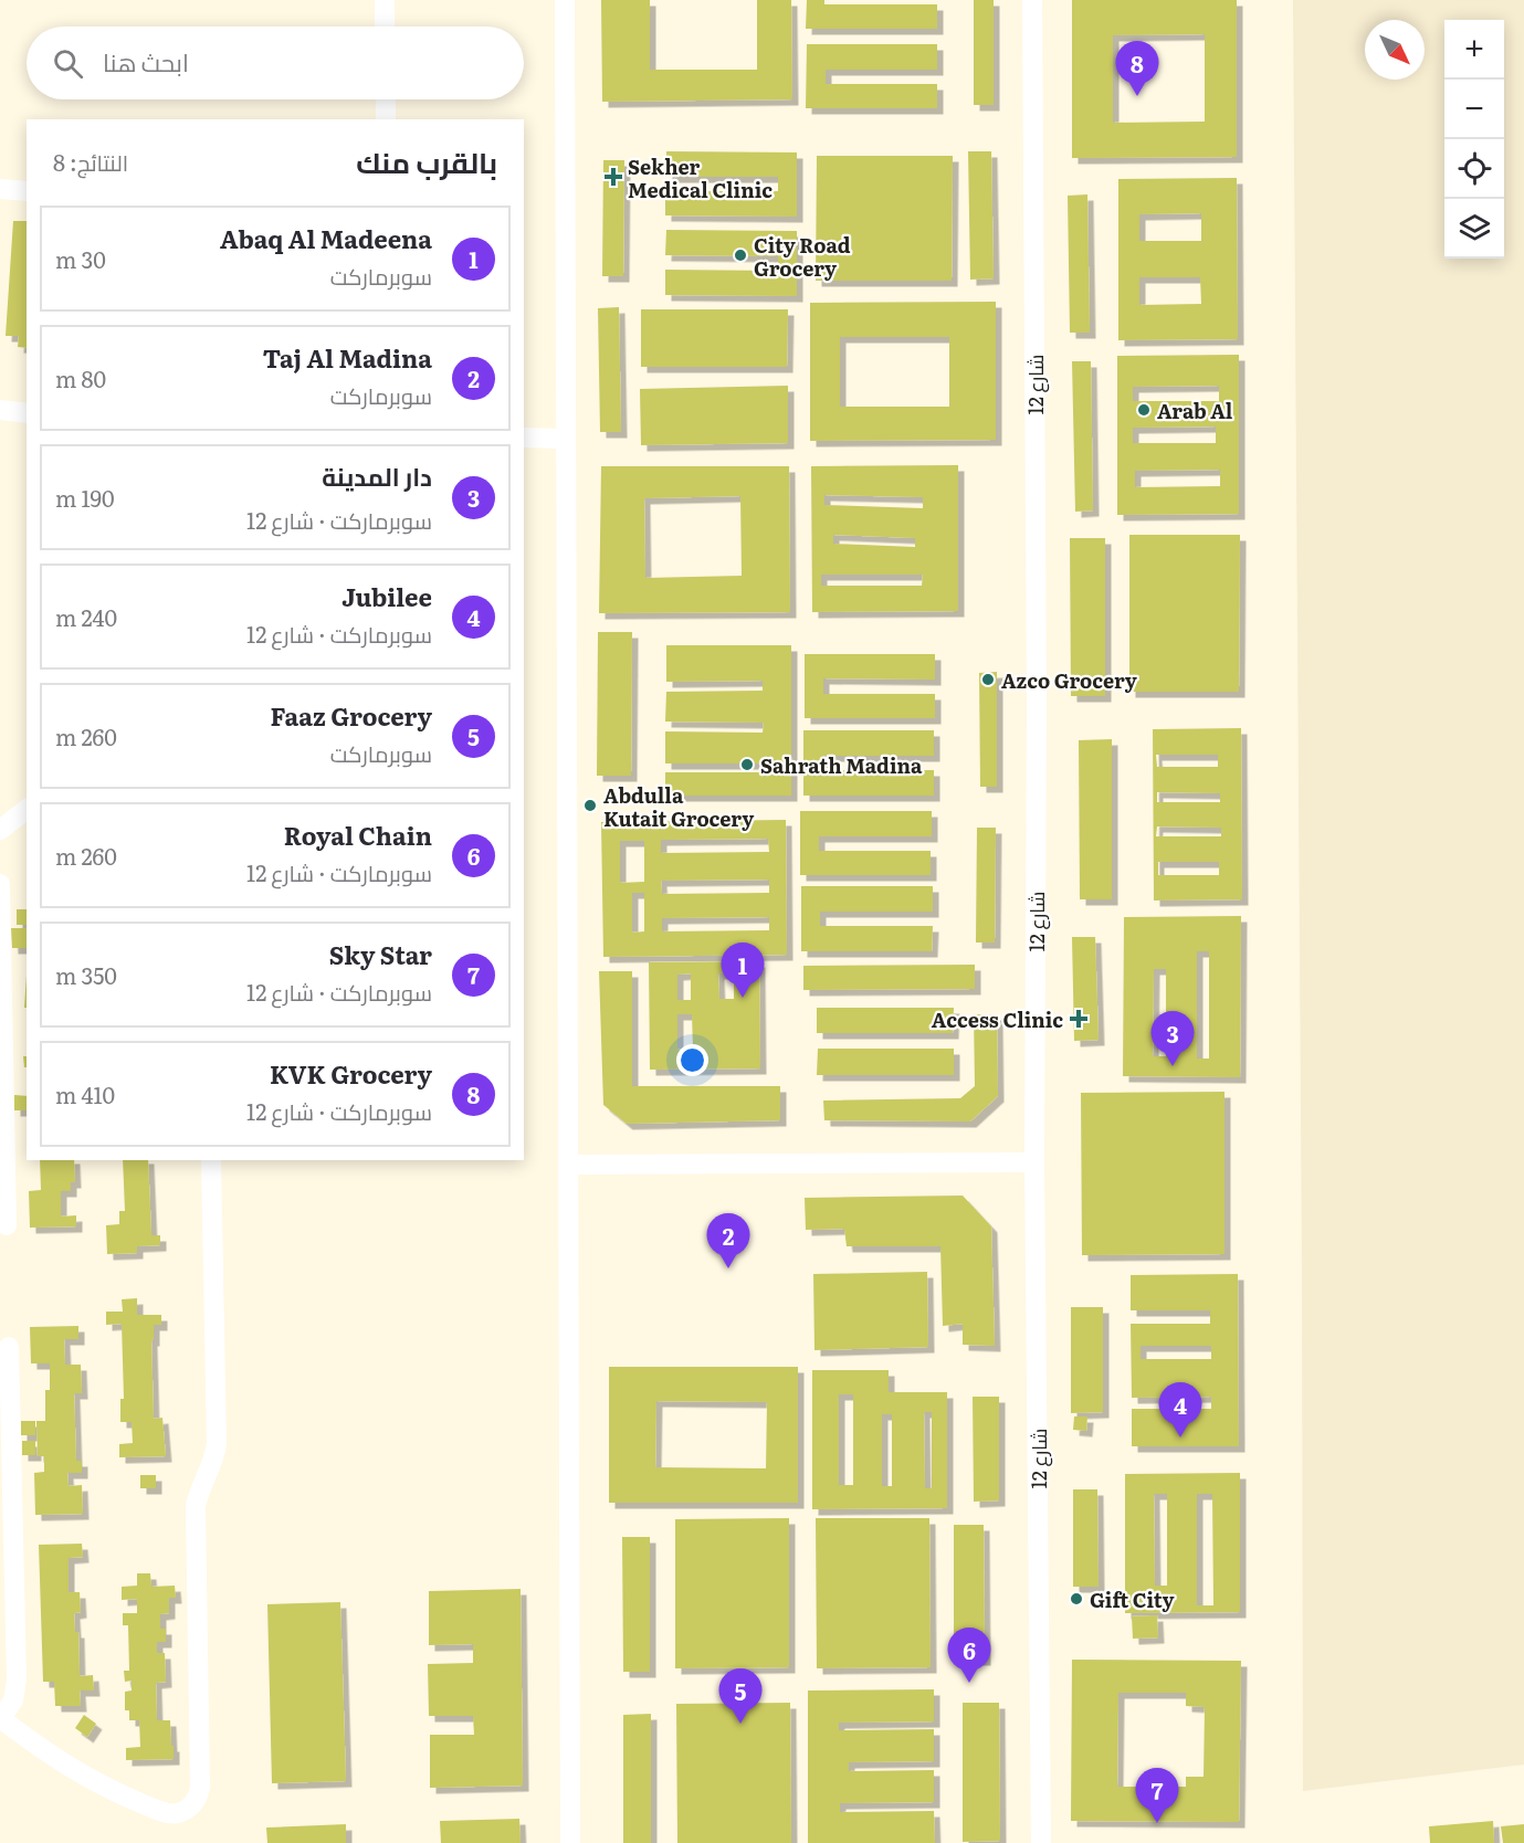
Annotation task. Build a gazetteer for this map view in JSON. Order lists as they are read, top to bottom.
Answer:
{
  "streets": {
    "street": ["شارع 12"]
  },
  "places": {
    "health": ["Sekher Medical Clinic", "Access Clinic"],
    "other": [
      "City Road Grocery",
      "Arab Al",
      "Azco Grocery",
      "Sahrath Madina",
      "Abdulla Kutait Grocery",
      "Gift City"
    ]
  },
  "north": "bottom right",
  "page": {
    "map_buttons": ["+", "−"],
    "search": "ابحث هنا",
    "pins": [
      "8",
      "1",
      "3",
      "2",
      "4",
      "6",
      "5",
      "7"
    ],
    "heading": ["بالقرب منك", "النتائج: 8"],
    "list": [
      {
        "mark": "1",
        "name": "Abaq Al Madeena",
        "note": "سوبرماركت",
        "value": "30 m"
      },
      {
        "mark": "2",
        "name": "Taj Al Madina",
        "note": "سوبرماركت",
        "value": "80 m"
      },
      {
        "mark": "3",
        "name": "دار المدينة",
        "note": "سوبرماركت · شارع 12",
        "value": "190 m"
      },
      {
        "mark": "4",
        "name": "Jubilee",
        "note": "سوبرماركت · شارع 12",
        "value": "240 m"
      },
      {
        "mark": "5",
        "name": "Faaz Grocery",
        "note": "سوبرماركت",
        "value": "260 m"
      },
      {
        "mark": "6",
        "name": "Royal Chain",
        "note": "سوبرماركت · شارع 12",
        "value": "260 m"
      },
      {
        "mark": "7",
        "name": "Sky Star",
        "note": "سوبرماركت · شارع 12",
        "value": "350 m"
      },
      {
        "mark": "8",
        "name": "KVK Grocery",
        "note": "سوبرماركت · شارع 12",
        "value": "410 m"
      }
    ]
  }
}
